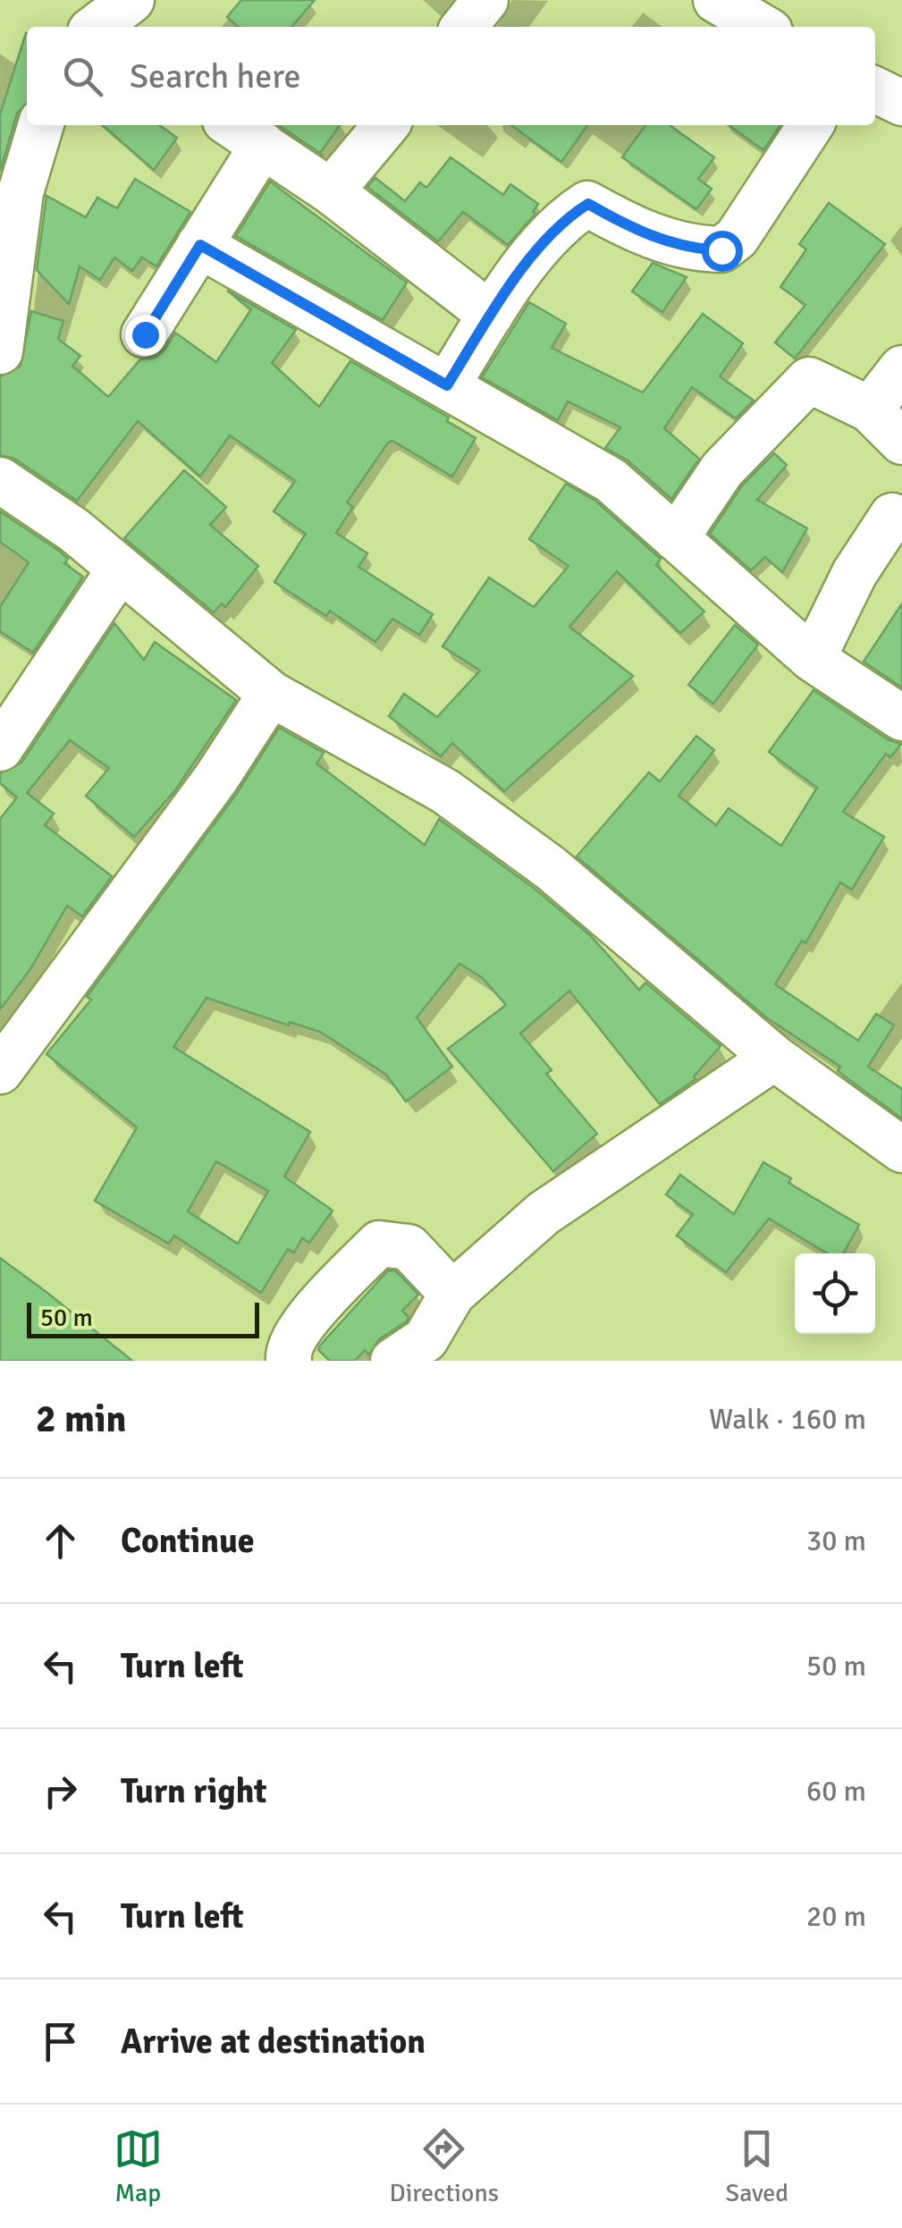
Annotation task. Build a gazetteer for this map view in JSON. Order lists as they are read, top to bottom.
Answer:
{
  "scale_bar": "50 m",
  "page": {
    "search": "Search here",
    "scale": "50 m",
    "heading": ["2 min", "Walk · 160 m"],
    "list": [
      ["Continue", "30 m"],
      ["Turn left", "50 m"],
      ["Turn right", "60 m"],
      ["Turn left", "20 m"],
      "Arrive at destination"
    ],
    "nav": ["Map", "Directions", "Saved"]
  }
}
